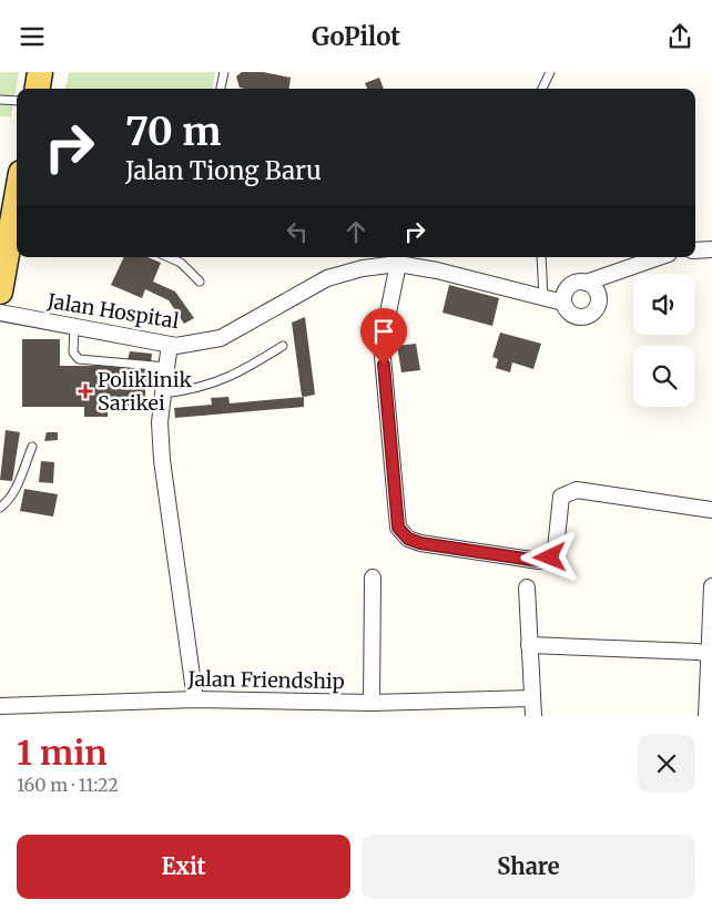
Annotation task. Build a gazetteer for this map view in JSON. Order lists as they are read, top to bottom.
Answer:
{
  "streets": {
    "street": ["Jalan Hospital", "Jalan Friendship"]
  },
  "places": {
    "health": ["Poliklinik Sarikei"]
  },
  "page": {
    "header": "GoPilot",
    "turn": ["70 m", "Jalan Tiong Baru"],
    "heading": ["1 min", "160 m · 11:22"],
    "buttons": ["Exit", "Share"]
  }
}
